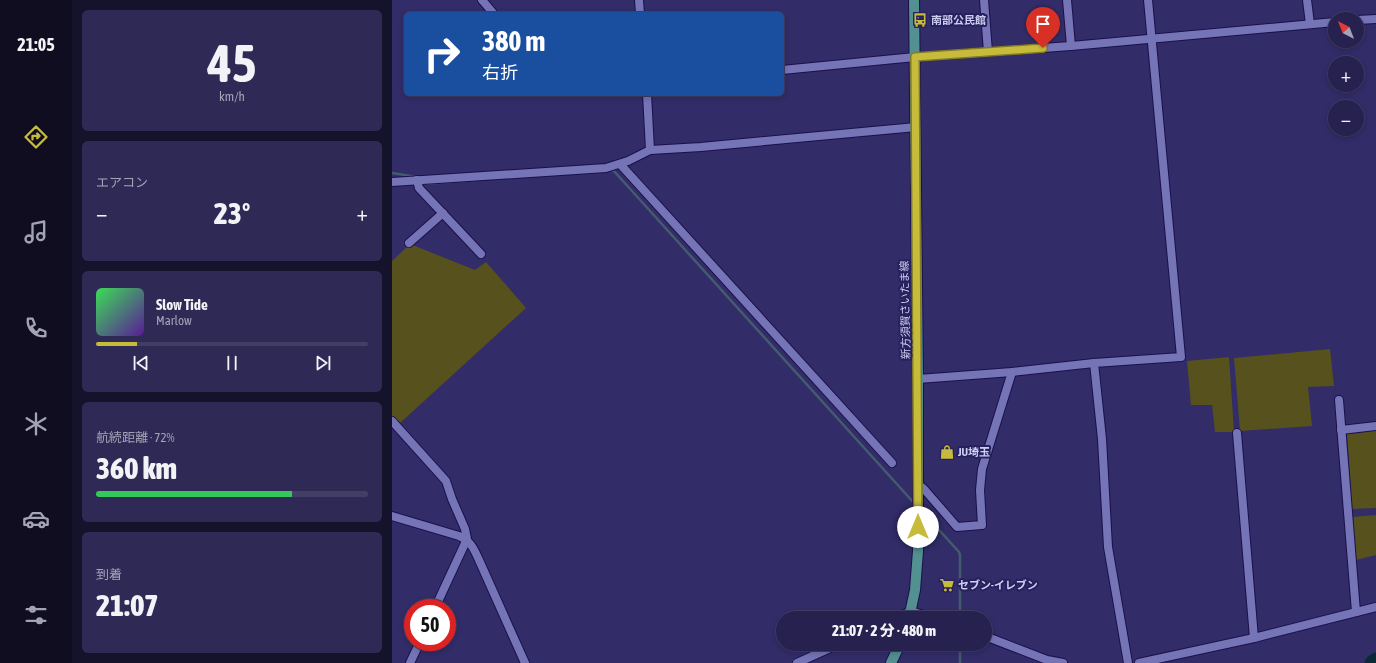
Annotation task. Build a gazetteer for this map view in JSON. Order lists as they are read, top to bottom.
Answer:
{
  "streets": {
    "main road": ["新方須賀さいたま線"]
  },
  "places": {
    "bus stop": ["南部公民館"],
    "shop": ["JU埼玉"],
    "supermarket": ["セブン-イレブン"]
  },
  "north": "top left",
  "page": {
    "tabs": "21:05",
    "tile": [
      ["45", "km/h"],
      "エアコン",
      ["航続距離 · 72%", "360 km"],
      ["到着", "21:07"]
    ],
    "map_buttons": ["+", "−"],
    "turn": ["380 m", "右折"],
    "heat": ["−", "23°", "+"],
    "song": ["Slow Tide", "Marlow"],
    "limit": "50",
    "trip": "21:07 · 2 分 · 480 m"
  }
}
